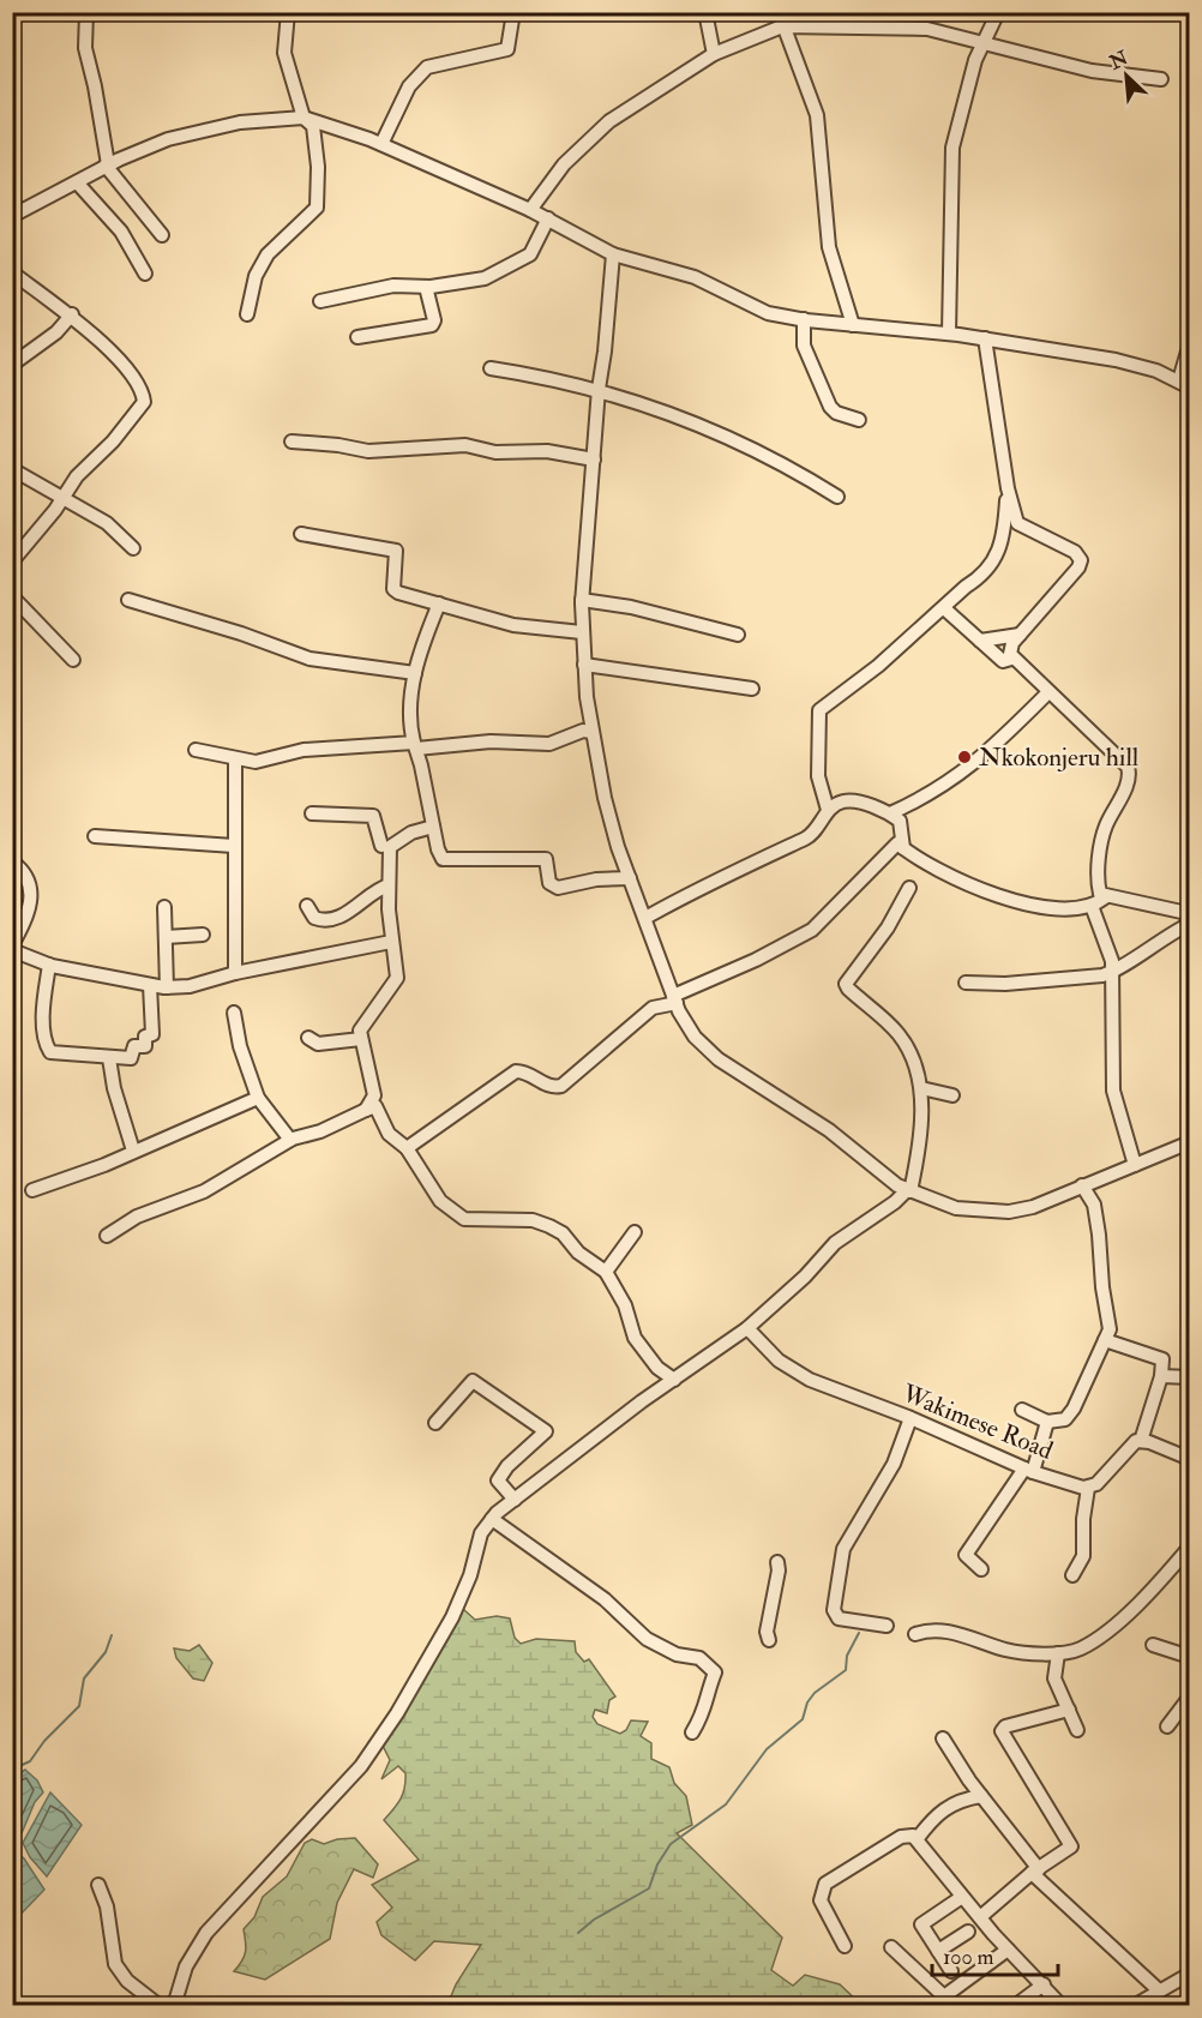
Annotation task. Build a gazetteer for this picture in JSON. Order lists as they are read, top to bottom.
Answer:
{
  "streets": {
    "street": ["Wakimese Road"]
  },
  "places": ["Nkokonjeru hill"],
  "scale_bar": "100 m",
  "north": "top left"
}
